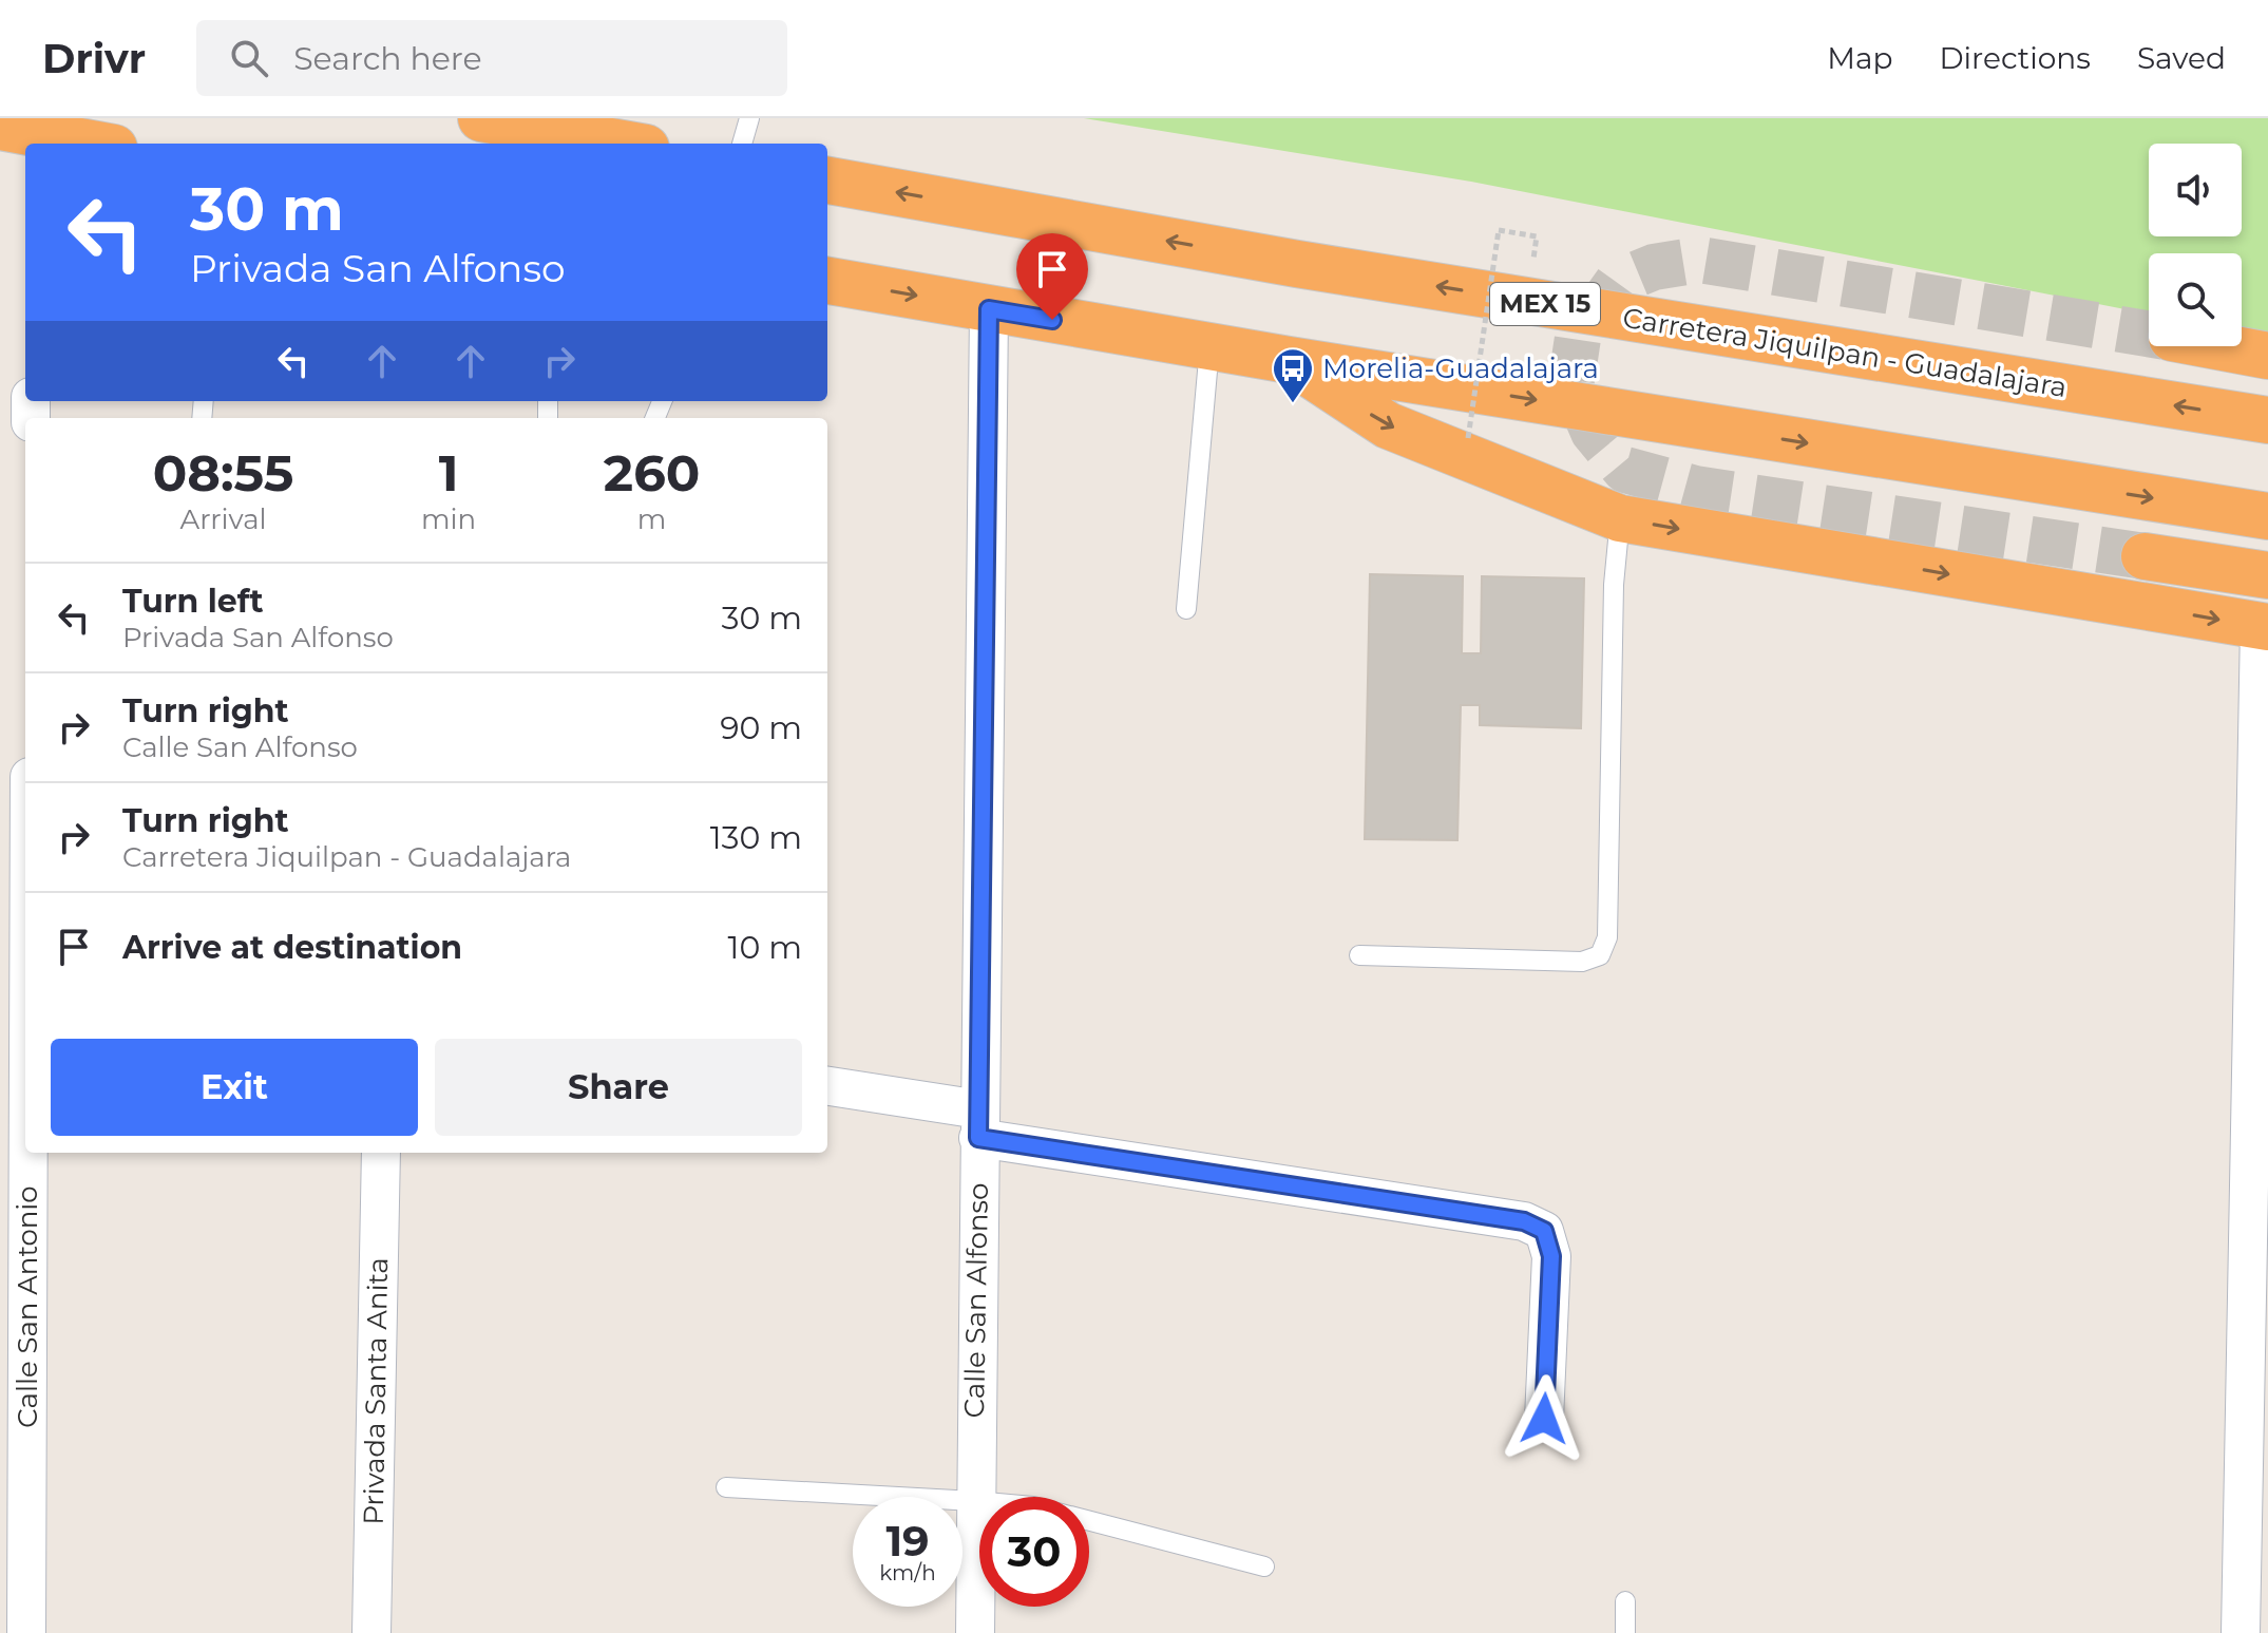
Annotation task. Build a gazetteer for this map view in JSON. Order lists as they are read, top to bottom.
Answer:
{
  "streets": {
    "highway": ["MEX 15", "Carretera Jiquilpan - Guadalajara"],
    "street": ["Calle San Alfonso", "Calle San Antonio", "Privada Santa Anita"]
  },
  "places": {
    "bus stop": ["Morelia-Guadalajara"]
  },
  "page": {
    "header": "Drivr",
    "search": "Search here",
    "nav": ["Map", "Directions", "Saved"],
    "turn": ["30 m", "Privada San Alfonso"],
    "eta": [
      "08:55",
      "Arrival",
      "1",
      "min",
      "260",
      "m"
    ],
    "list": [
      {
        "name": "Turn left",
        "note": "Privada San Alfonso",
        "value": "30 m"
      },
      {
        "name": "Turn right",
        "note": "Calle San Alfonso",
        "value": "90 m"
      },
      {
        "name": "Turn right",
        "note": "Carretera Jiquilpan - Guadalajara",
        "value": "130 m"
      },
      {
        "name": "Arrive at destination",
        "value": "10 m"
      }
    ],
    "buttons": ["Exit", "Share"],
    "speed": "19 km/h",
    "limit": "30"
  }
}
